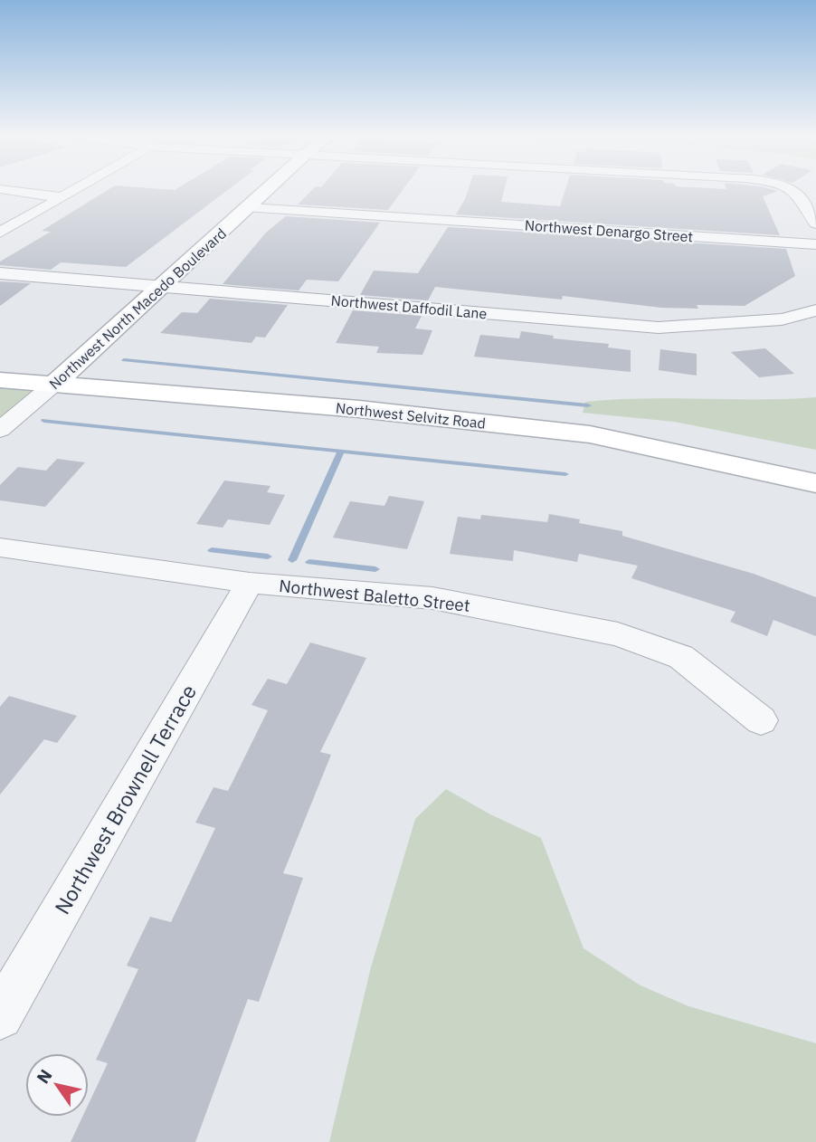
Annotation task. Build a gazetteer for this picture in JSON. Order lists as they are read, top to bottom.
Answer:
{
  "streets": {
    "street": [
      "Northwest Denargo Street",
      "Northwest Daffodil Lane",
      "Northwest North Macedo Boulevard",
      "Northwest Selvitz Road",
      "Northwest Baletto Street",
      "Northwest Brownell Terrace"
    ]
  },
  "crossings": [
    ["Northwest Denargo Street", "Northwest North Macedo Boulevard"],
    ["Northwest Daffodil Lane", "Northwest North Macedo Boulevard"],
    ["Northwest North Macedo Boulevard", "Northwest Selvitz Road"],
    ["Northwest Baletto Street", "Northwest Brownell Terrace"]
  ],
  "north": "top left"
}
